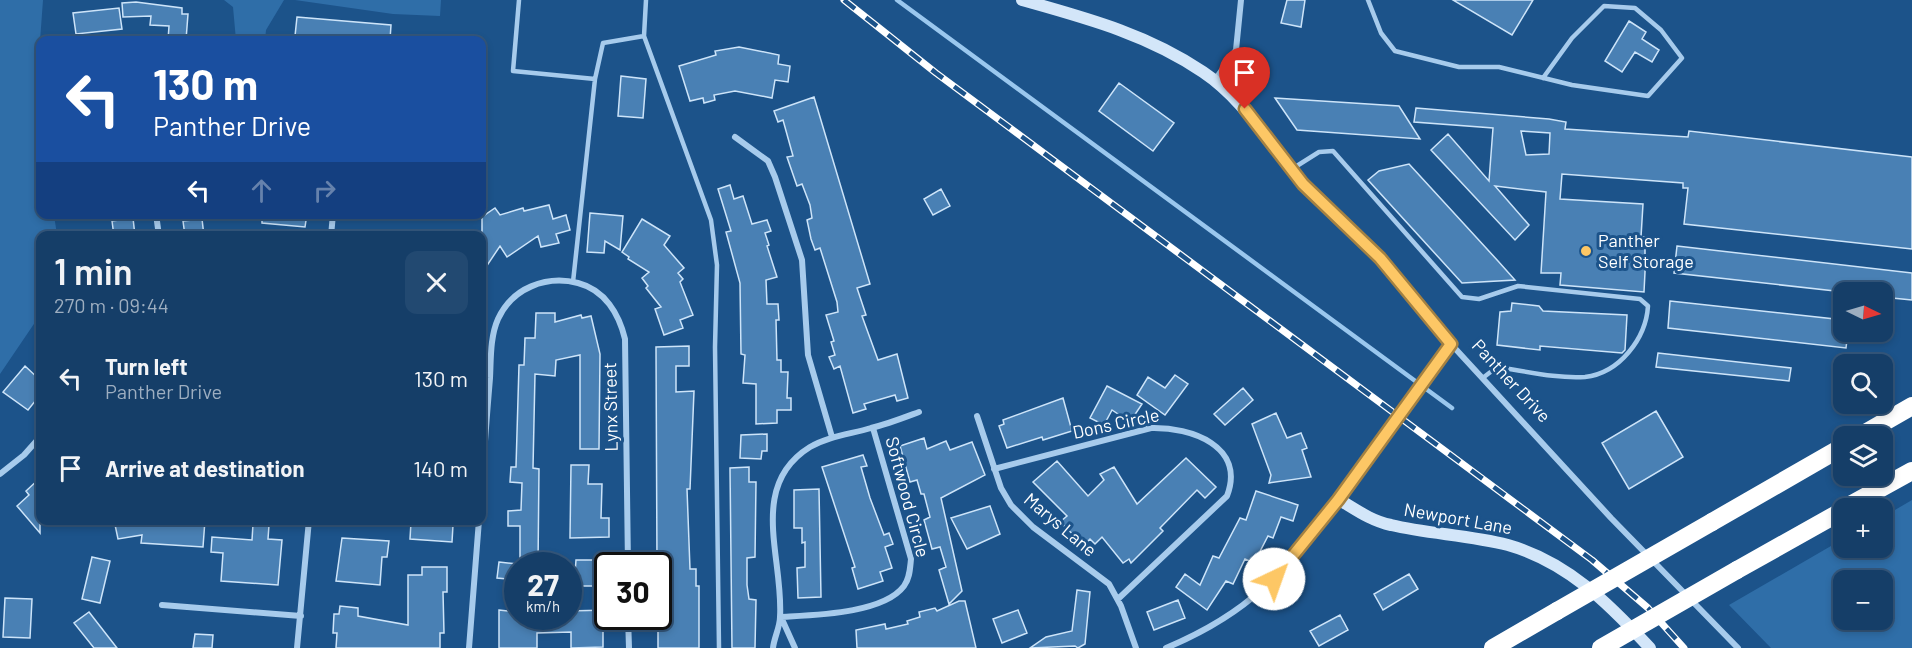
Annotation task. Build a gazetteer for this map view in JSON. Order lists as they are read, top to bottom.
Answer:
{
  "streets": {
    "street": [
      "Panther Drive",
      "Lynx Street",
      "Dons Circle",
      "Softwood Circle",
      "Newport Lane",
      "Marys Lane"
    ]
  },
  "crossings": [
    ["Dons Circle", "Marys Lane"]
  ],
  "places": ["Panther Self Storage"],
  "north": "right",
  "page": {
    "turn": ["130 m", "Panther Drive"],
    "heading": ["1 min", "270 m · 09:44"],
    "map_buttons": ["+", "−"],
    "list": [
      {
        "name": "Turn left",
        "note": "Panther Drive",
        "value": "130 m"
      },
      {
        "name": "Arrive at destination",
        "value": "140 m"
      }
    ],
    "speed": "27 km/h",
    "limit": "30"
  }
}
